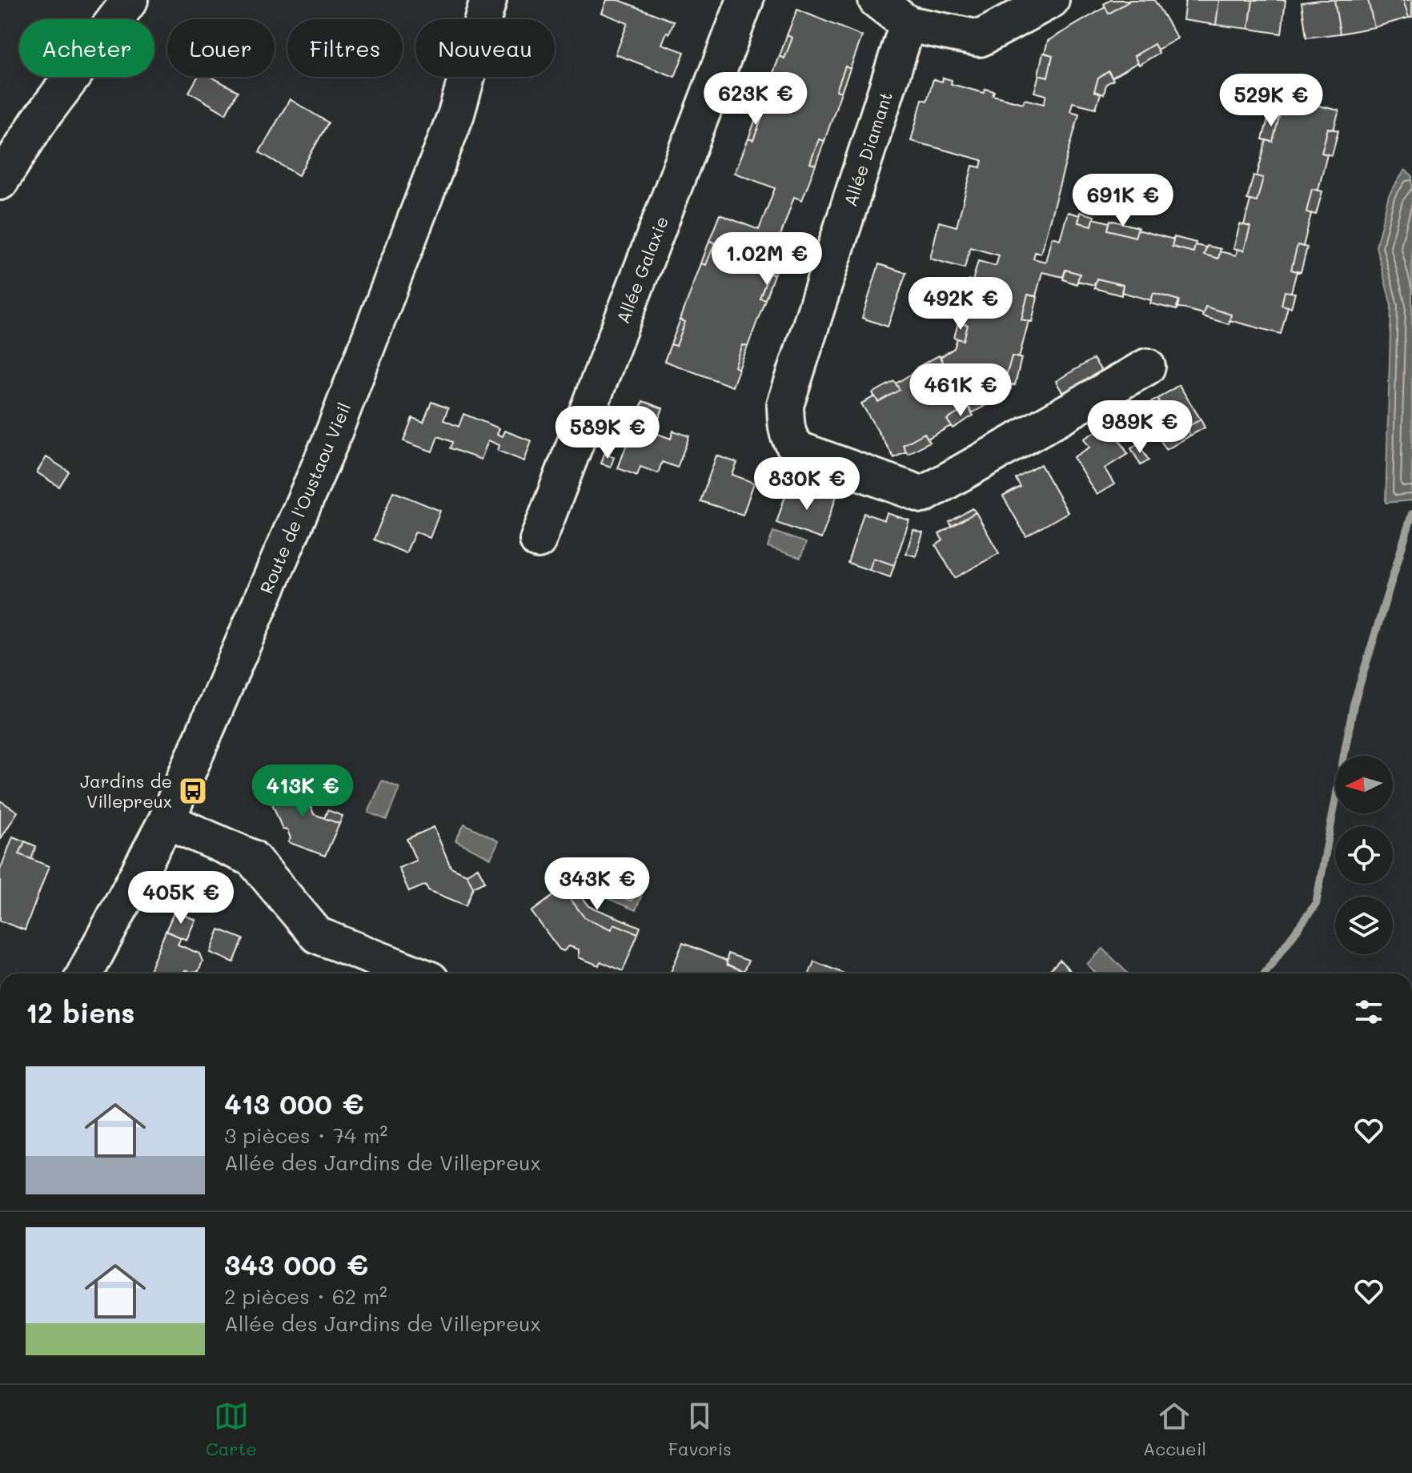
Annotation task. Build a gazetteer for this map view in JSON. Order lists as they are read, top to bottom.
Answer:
{
  "streets": {
    "street": ["Allée Diamant", "Allée Galaxie", "Route de l'Oustaou Vieil"]
  },
  "places": {
    "bus stop": ["Jardins de Villepreux"]
  },
  "north": "left",
  "page": {
    "chip": [
      "Acheter",
      "Louer",
      "Filtres",
      "Nouveau"
    ],
    "price": [
      "623K €",
      "529K €",
      "691K €",
      "1.02M €",
      "492K €",
      "461K €",
      "989K €",
      "589K €",
      "830K €",
      "413K €",
      "343K €",
      "405K €"
    ],
    "heading": "12 biens",
    "list": [
      {
        "name": "413 000 €",
        "note": "3 pièces · 74 m² · Allée des Jardins de Villepreux"
      },
      {
        "name": "343 000 €",
        "note": "2 pièces · 62 m² · Allée des Jardins de Villepreux"
      }
    ],
    "tabs": ["Carte", "Favoris", "Accueil"]
  }
}
